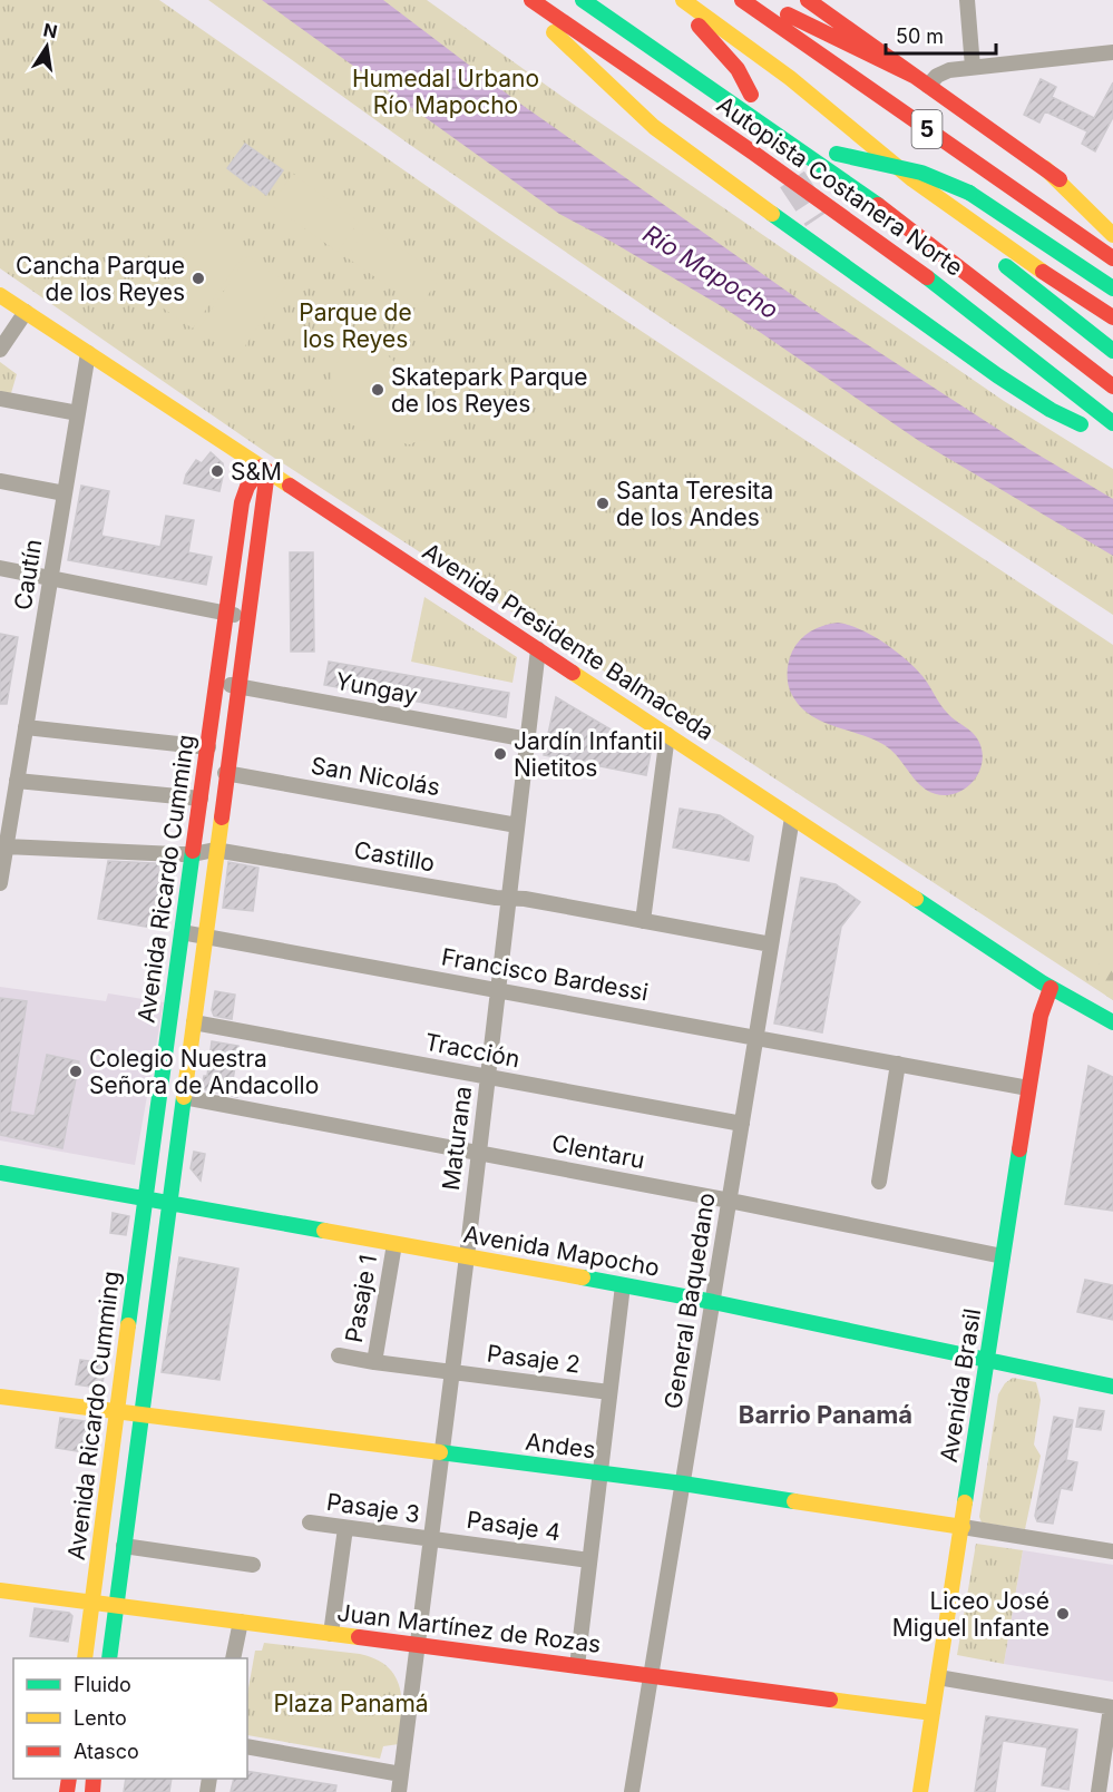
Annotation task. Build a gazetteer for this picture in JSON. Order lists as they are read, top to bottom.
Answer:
{
  "streets": {
    "main road": [
      "5",
      "Autopista Costanera Norte",
      "Avenida Presidente Balmaceda",
      "Avenida Ricardo Cumming",
      "Avenida Mapocho",
      "Avenida Brasil",
      "Andes",
      "Juan Martínez de Rozas"
    ],
    "street": [
      "Cautín",
      "Yungay",
      "San Nicolás",
      "Castillo",
      "Francisco Bardessi",
      "Tracción",
      "Maturana",
      "Clentaru",
      "Pasaje 1",
      "General Baquedano",
      "Pasaje 2",
      "Pasaje 3",
      "Pasaje 4"
    ]
  },
  "crossings": [
    ["Cautín", "Avenida Presidente Balmaceda"],
    ["Cautín", "Castillo"],
    ["Avenida Presidente Balmaceda", "Avenida Ricardo Cumming"],
    ["Avenida Presidente Balmaceda", "Maturana"],
    ["Avenida Presidente Balmaceda", "General Baquedano"],
    ["Avenida Presidente Balmaceda", "Avenida Brasil"],
    ["Yungay", "Avenida Ricardo Cumming"],
    ["Yungay", "Maturana"],
    ["San Nicolás", "Avenida Ricardo Cumming"],
    ["San Nicolás", "Maturana"],
    ["Castillo", "Avenida Ricardo Cumming"],
    ["Castillo", "Maturana"],
    ["Castillo", "General Baquedano"],
    ["Avenida Ricardo Cumming", "Francisco Bardessi"],
    ["Avenida Ricardo Cumming", "Tracción"],
    ["Avenida Ricardo Cumming", "Clentaru"],
    ["Avenida Ricardo Cumming", "Avenida Mapocho"],
    ["Avenida Ricardo Cumming", "Andes"],
    ["Avenida Ricardo Cumming", "Juan Martínez de Rozas"],
    ["Francisco Bardessi", "Maturana"],
    ["Francisco Bardessi", "General Baquedano"],
    ["Francisco Bardessi", "Avenida Brasil"],
    ["Tracción", "Maturana"],
    ["Tracción", "General Baquedano"],
    ["Maturana", "Clentaru"],
    ["Maturana", "Avenida Mapocho"],
    ["Maturana", "Pasaje 1"],
    ["Maturana", "Pasaje 2"],
    ["Maturana", "Andes"],
    ["Maturana", "Pasaje 3"],
    ["Maturana", "Pasaje 4"],
    ["Maturana", "Juan Martínez de Rozas"],
    ["Clentaru", "General Baquedano"],
    ["Clentaru", "Avenida Brasil"],
    ["Avenida Mapocho", "Pasaje 1"],
    ["Avenida Mapocho", "General Baquedano"],
    ["Avenida Mapocho", "Avenida Brasil"],
    ["Pasaje 1", "Pasaje 2"],
    ["General Baquedano", "Andes"],
    ["General Baquedano", "Juan Martínez de Rozas"],
    ["Avenida Brasil", "Andes"],
    ["Avenida Brasil", "Juan Martínez de Rozas"],
    ["Pasaje 3", "Pasaje 4"]
  ],
  "districts": ["Barrio Panamá"],
  "water": ["Río Mapocho"],
  "parks": ["Humedal Urbano Río Mapocho", "Parque de los Reyes", "Plaza Panamá"],
  "places": [
    "Cancha Parque de los Reyes",
    "Skatepark Parque de los Reyes",
    "S&M",
    "Santa Teresita de los Andes",
    "Jardín Infantil Nietitos",
    "Colegio Nuestra Señora de Andacollo",
    "Liceo José Miguel Infante"
  ],
  "legend": ["Fluido", "Lento", "Atasco"],
  "scale_bar": "50 m",
  "north": "top"
}
